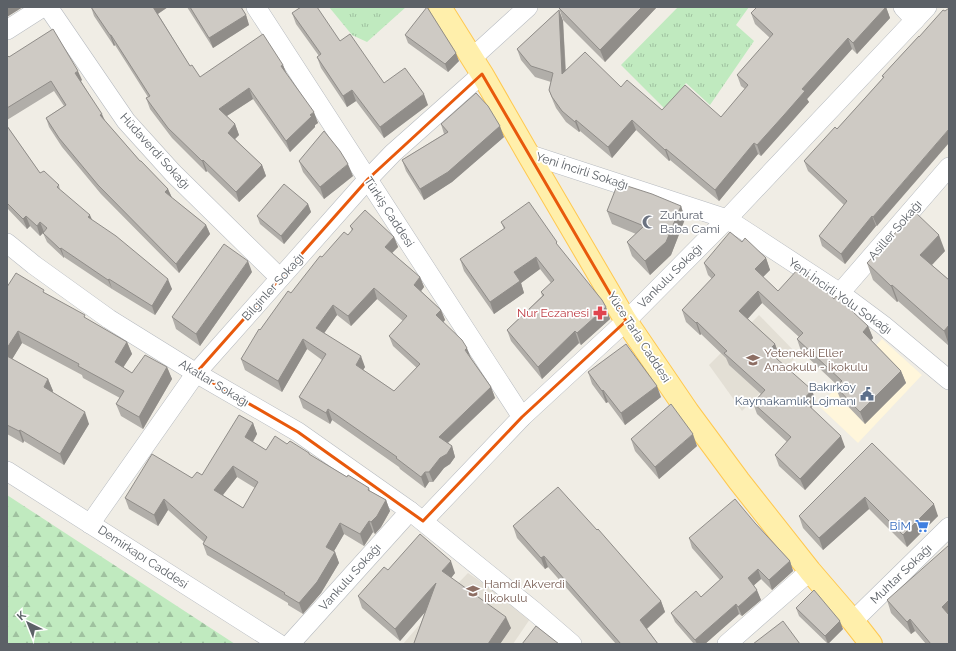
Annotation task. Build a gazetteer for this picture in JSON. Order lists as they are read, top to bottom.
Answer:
{
  "streets": {
    "main road": ["Yüce Tarla Caddesi"],
    "street": [
      "Hüdaverdi Sokağı",
      "Yeni İncirli Sokağı",
      "Türkiş Caddesi",
      "Asiller Sokağı",
      "Vankulu Sokağı",
      "Bilginler Sokağı",
      "Yeni İncirli Yolu Sokağı",
      "Akatlar Sokağı",
      "Demirkapı Caddesi",
      "Muhtar Sokağı"
    ]
  },
  "crossings": [
    ["Hüdaverdi Sokağı", "Bilginler Sokağı"],
    ["Yeni İncirli Sokağı", "Vankulu Sokağı"],
    ["Yeni İncirli Sokağı", "Yeni İncirli Yolu Sokağı"],
    ["Yeni İncirli Sokağı", "Yüce Tarla Caddesi"],
    ["Türkiş Caddesi", "Vankulu Sokağı"],
    ["Türkiş Caddesi", "Bilginler Sokağı"],
    ["Asiller Sokağı", "Yeni İncirli Yolu Sokağı"],
    ["Vankulu Sokağı", "Yeni İncirli Yolu Sokağı"],
    ["Vankulu Sokağı", "Yüce Tarla Caddesi"],
    ["Vankulu Sokağı", "Akatlar Sokağı"],
    ["Bilginler Sokağı", "Yüce Tarla Caddesi"],
    ["Bilginler Sokağı", "Akatlar Sokağı"],
    ["Bilginler Sokağı", "Demirkapı Caddesi"],
    ["Yüce Tarla Caddesi", "Muhtar Sokağı"]
  ],
  "places": {
    "mosque": ["Zuhurat Baba Cami"],
    "pharmacy": ["Nur Eczanesi"],
    "school or university": ["Yetenekli Eller Anaokulu - İkokulu", "Hamdi Akverdi İlkokulu"],
    "public building": ["Bakırköy Kaymakamlık Lojmanı"],
    "supermarket": ["BİM"]
  },
  "north": "top left"
}
